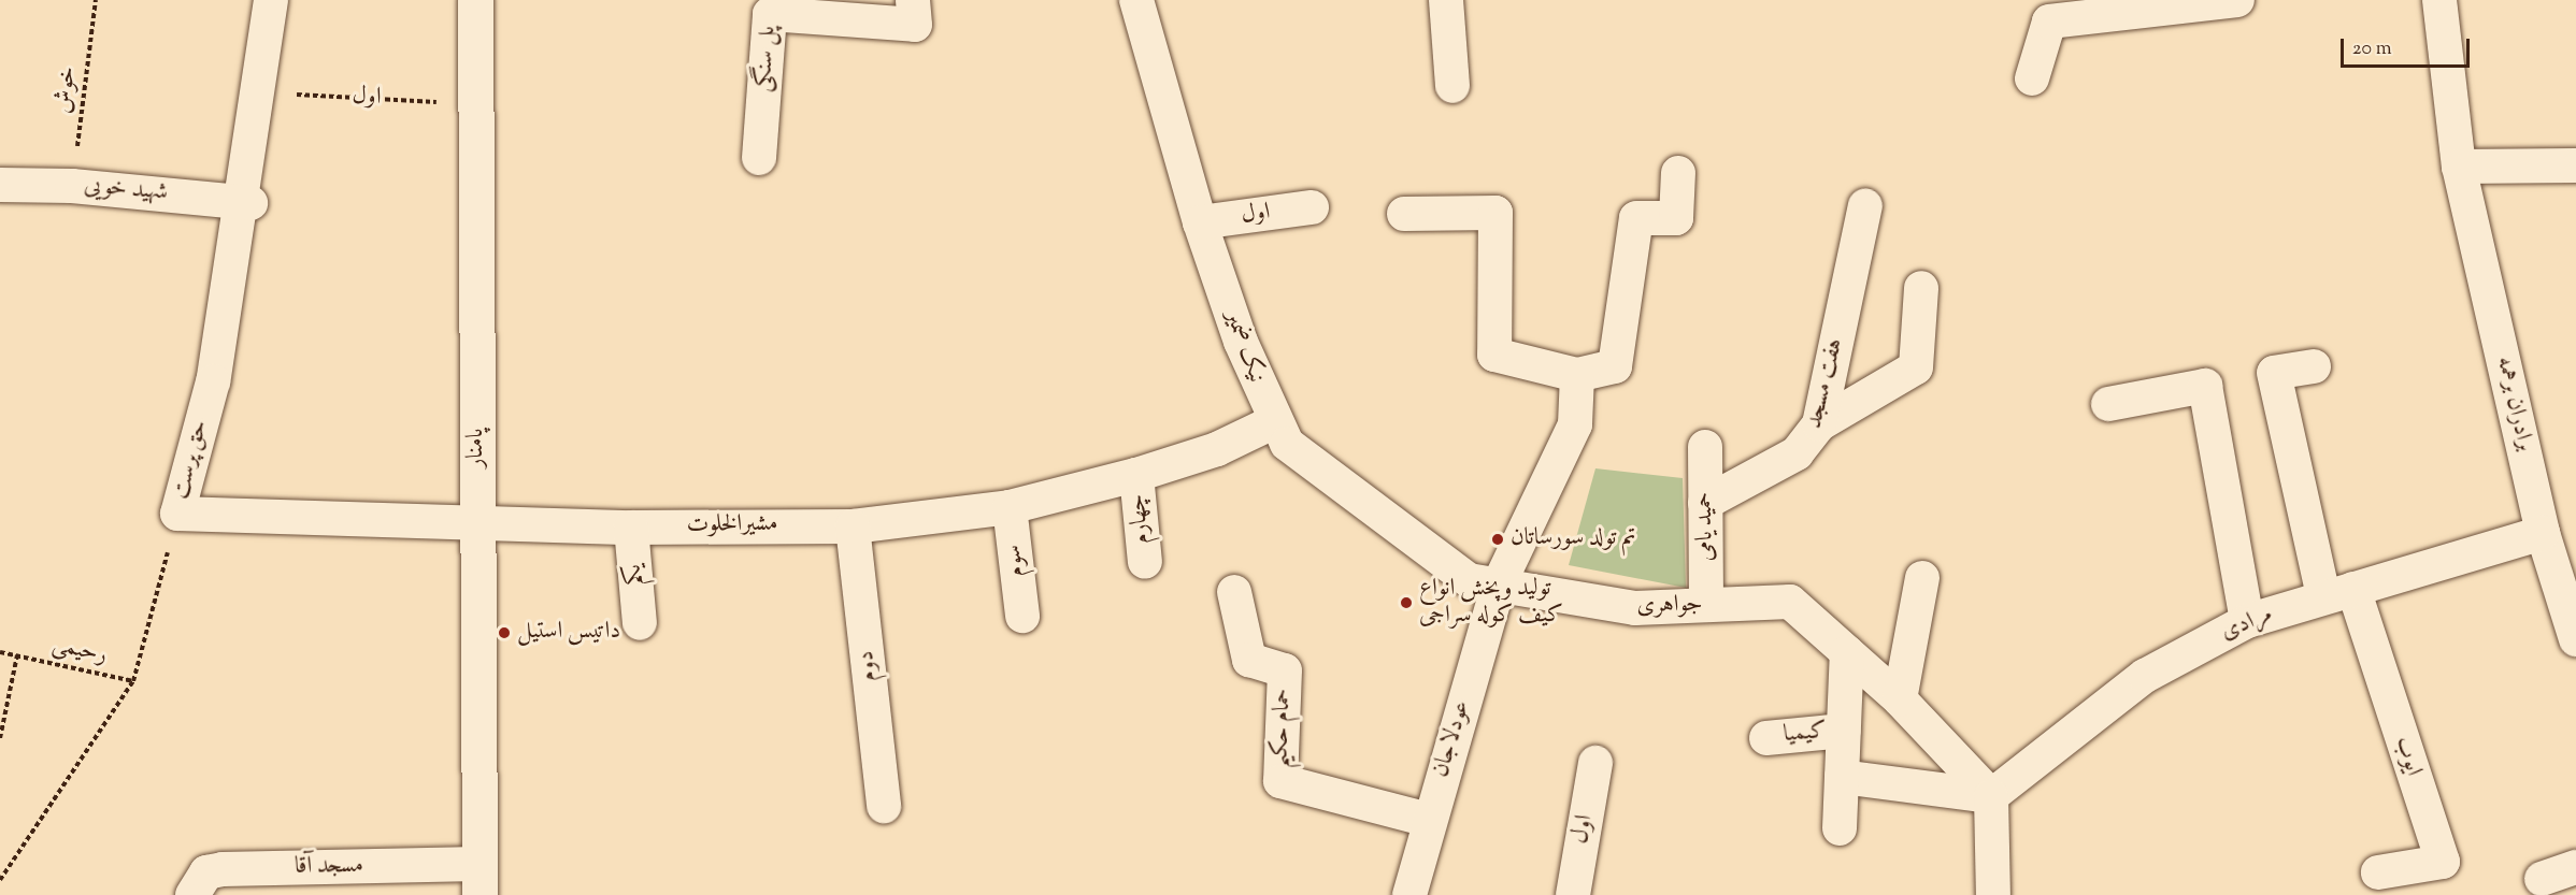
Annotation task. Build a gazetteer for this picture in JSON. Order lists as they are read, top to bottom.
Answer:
{
  "streets": {
    "street": [
      "پل سنگی",
      "اول",
      "شهید خویی",
      "نیک ضمیر",
      "هفت مسجد",
      "برادران برهمه",
      "پامنار",
      "حق پرست",
      "چهارم",
      "مشیرالخلوت",
      "حمید یامی",
      "سوم",
      "یکم",
      "جواهری",
      "مرادی",
      "دوم",
      "حمام حکیم",
      "کیمیا",
      "عودلاجان",
      "ایوب",
      "مسجد آقا"
    ],
    "path": ["خوش", "رحیمی"]
  },
  "crossings": [
    ["خوش", "شهید خویی"],
    ["اول", "نیک ضمیر"],
    ["اول", "پامنار"],
    ["اول", "حق پرست"],
    ["شهید خویی", "حق پرست"],
    ["نیک ضمیر", "مشیرالخلوت"],
    ["نیک ضمیر", "جواهری"],
    ["نیک ضمیر", "عودلاجان"],
    ["هفت مسجد", "حمید یامی"],
    ["برادران برهمه", "مرادی"],
    ["پامنار", "مشیرالخلوت"],
    ["پامنار", "مسجد آقا"],
    ["حق پرست", "مشیرالخلوت"],
    ["حق پرست", "رحیمی"],
    ["چهارم", "مشیرالخلوت"],
    ["مشیرالخلوت", "سوم"],
    ["مشیرالخلوت", "یکم"],
    ["مشیرالخلوت", "دوم"],
    ["حمید یامی", "جواهری"],
    ["جواهری", "مرادی"],
    ["جواهری", "عودلاجان"],
    ["مرادی", "ایوب"],
    ["حمام حکیم", "عودلاجان"]
  ],
  "places": ["تم تولد سورساتان", "تولید وپخش انواع کیف کوله سراجی", "داتیس استیل"],
  "scale_bar": "20 m"
}
